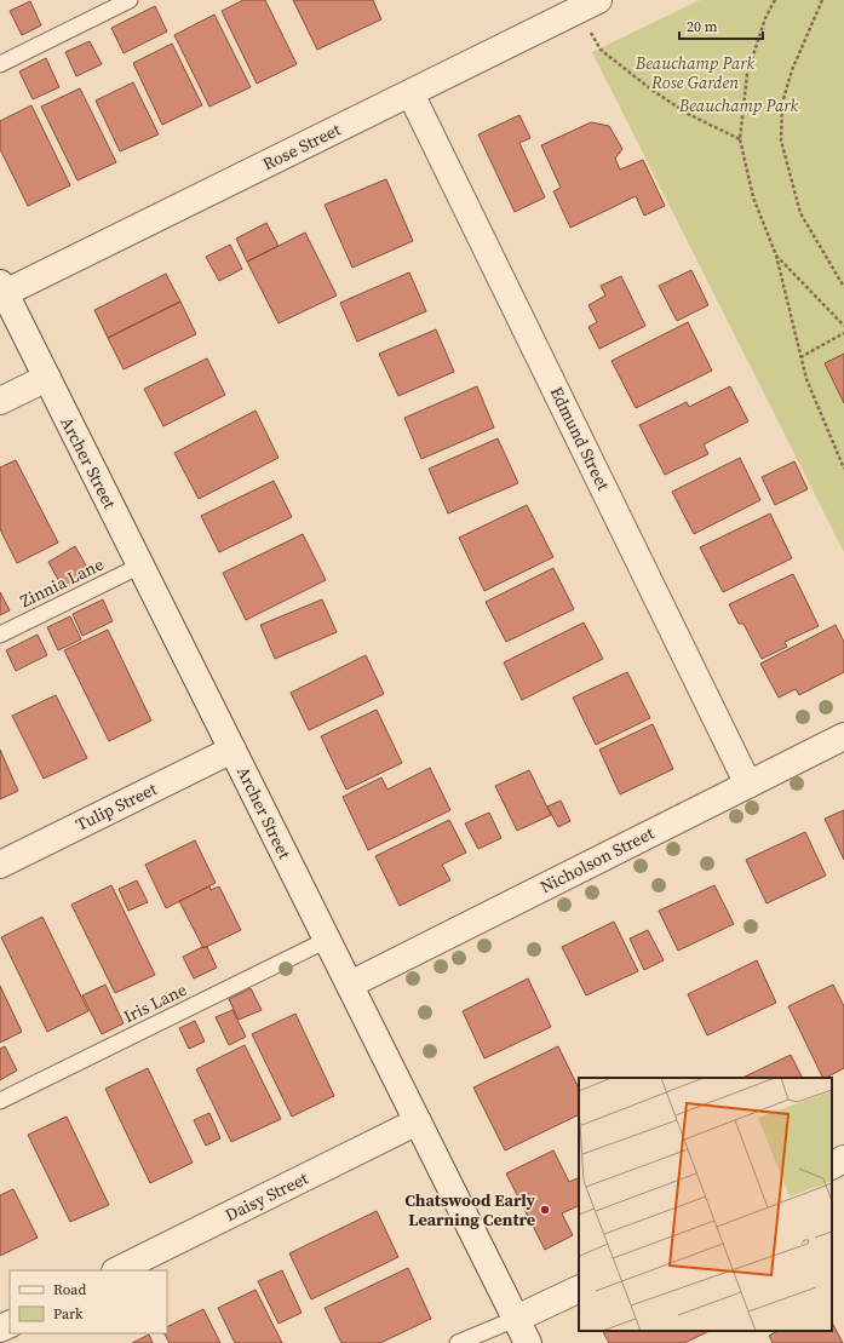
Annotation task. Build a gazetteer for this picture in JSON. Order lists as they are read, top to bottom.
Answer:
{
  "streets": {
    "street": [
      "Rose Street",
      "Edmund Street",
      "Archer Street",
      "Tulip Street",
      "Nicholson Street",
      "Daisy Street"
    ],
    "lane": ["Zinnia Lane", "Iris Lane"]
  },
  "crossings": [
    ["Rose Street", "Edmund Street"],
    ["Rose Street", "Archer Street"],
    ["Edmund Street", "Nicholson Street"],
    ["Archer Street", "Zinnia Lane"],
    ["Archer Street", "Tulip Street"],
    ["Archer Street", "Nicholson Street"],
    ["Archer Street", "Iris Lane"],
    ["Archer Street", "Daisy Street"]
  ],
  "parks": ["Beauchamp Park Rose Garden", "Beauchamp Park"],
  "places": ["Chatswood Early Learning Centre"],
  "legend": ["Road", "Park"],
  "scale_bar": "20 m"
}
